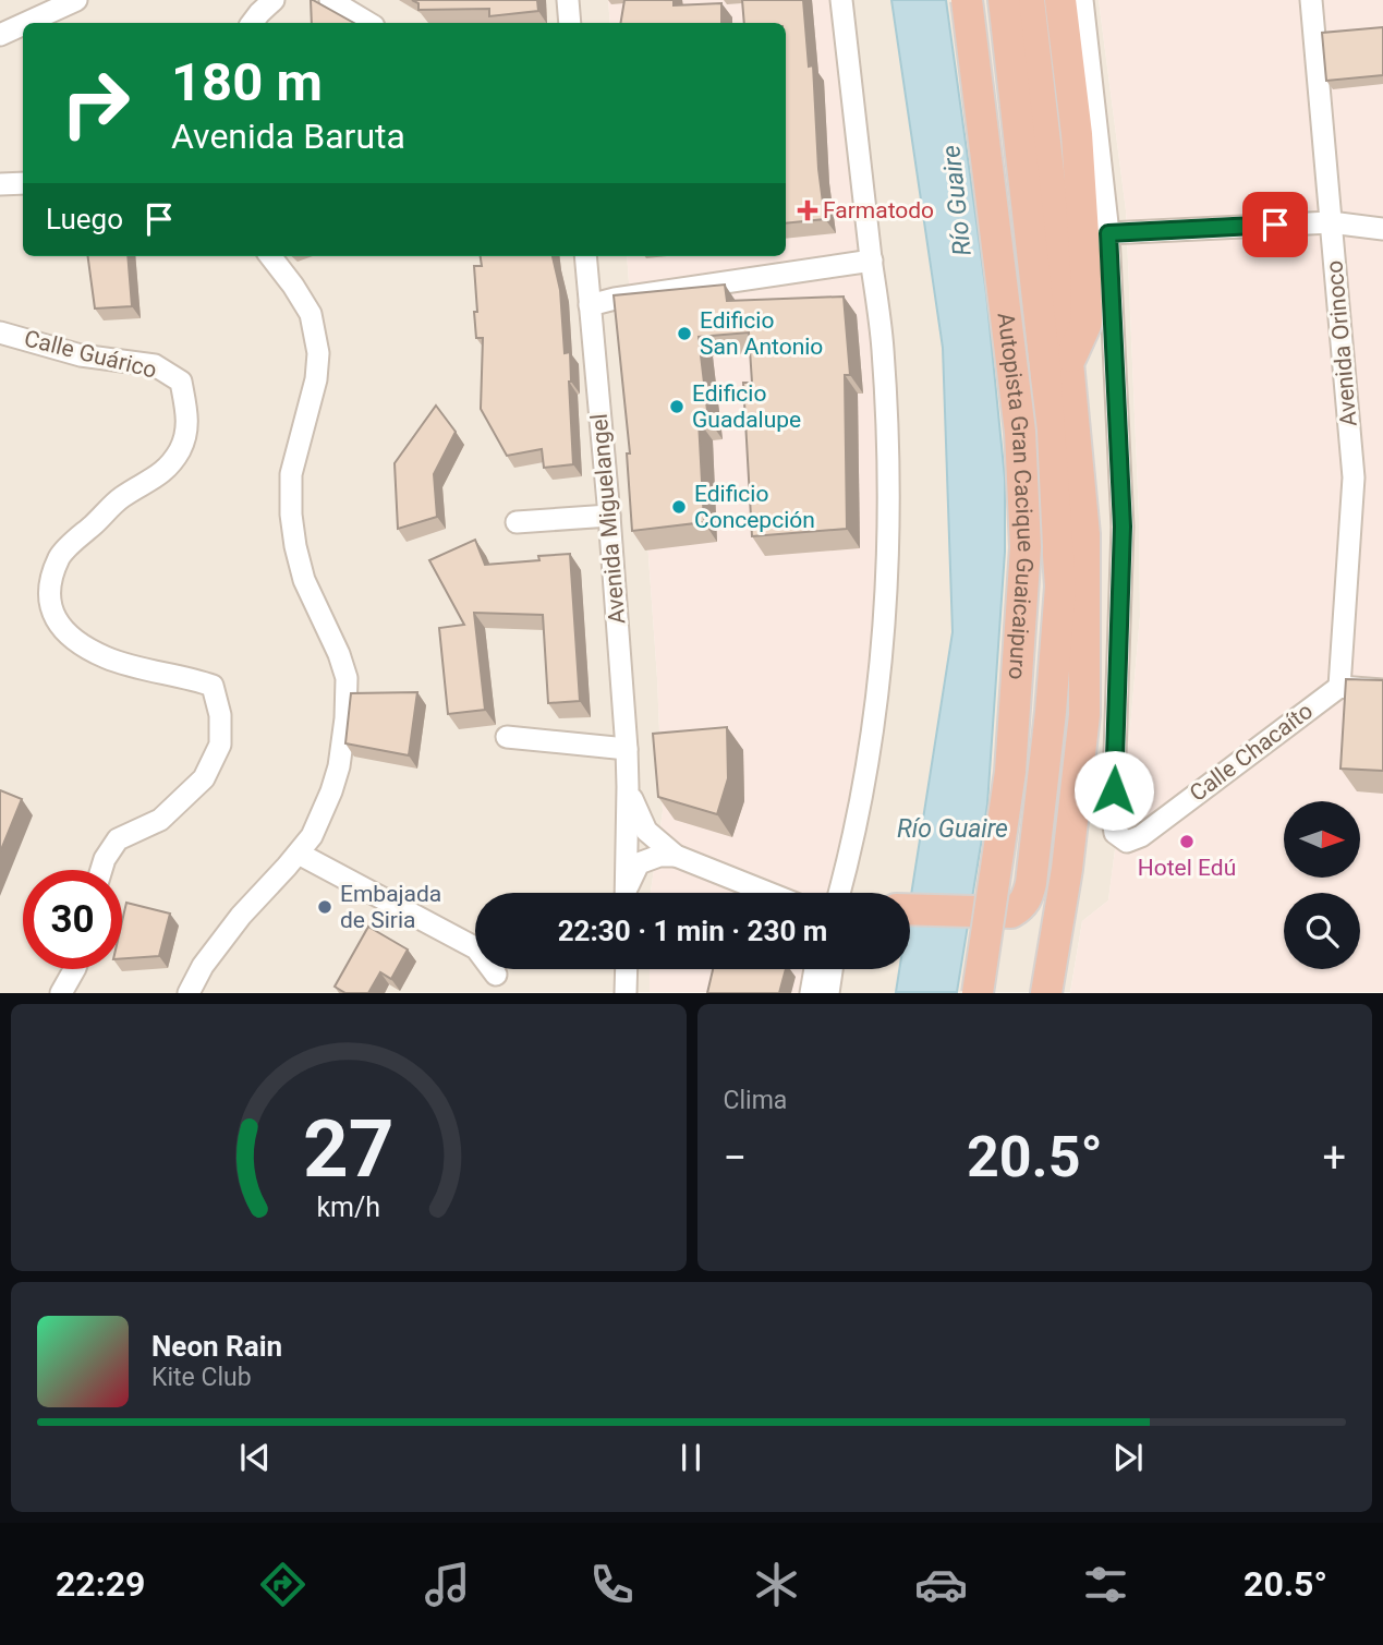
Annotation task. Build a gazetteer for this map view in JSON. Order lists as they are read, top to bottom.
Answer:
{
  "streets": {
    "highway": ["Autopista Gran Cacique Guaicaipuro"],
    "street": [
      "Avenida Orinoco",
      "Calle Guárico",
      "Avenida Miguelangel",
      "Calle Chacaíto"
    ]
  },
  "crossings": [
    ["Avenida Orinoco", "Calle Chacaíto"]
  ],
  "water": ["Río Guaire"],
  "places": {
    "health": ["Farmatodo"],
    "other": [
      "Edificio San Antonio",
      "Edificio Guadalupe",
      "Edificio Concepción",
      "Hotel Edú",
      "Embajada de Siria"
    ]
  },
  "north": "right",
  "page": {
    "turn": ["180 m", "Avenida Baruta"],
    "then": "Luego",
    "limit": "30",
    "trip": "22:30 · 1 min · 230 m",
    "tile": "Clima",
    "heat": ["−", "20.5°", "+"],
    "song": ["Neon Rain", "Kite Club"],
    "tabs": ["22:29", "20.5°"],
    "gauge": ["27", "km/h"]
  }
}
